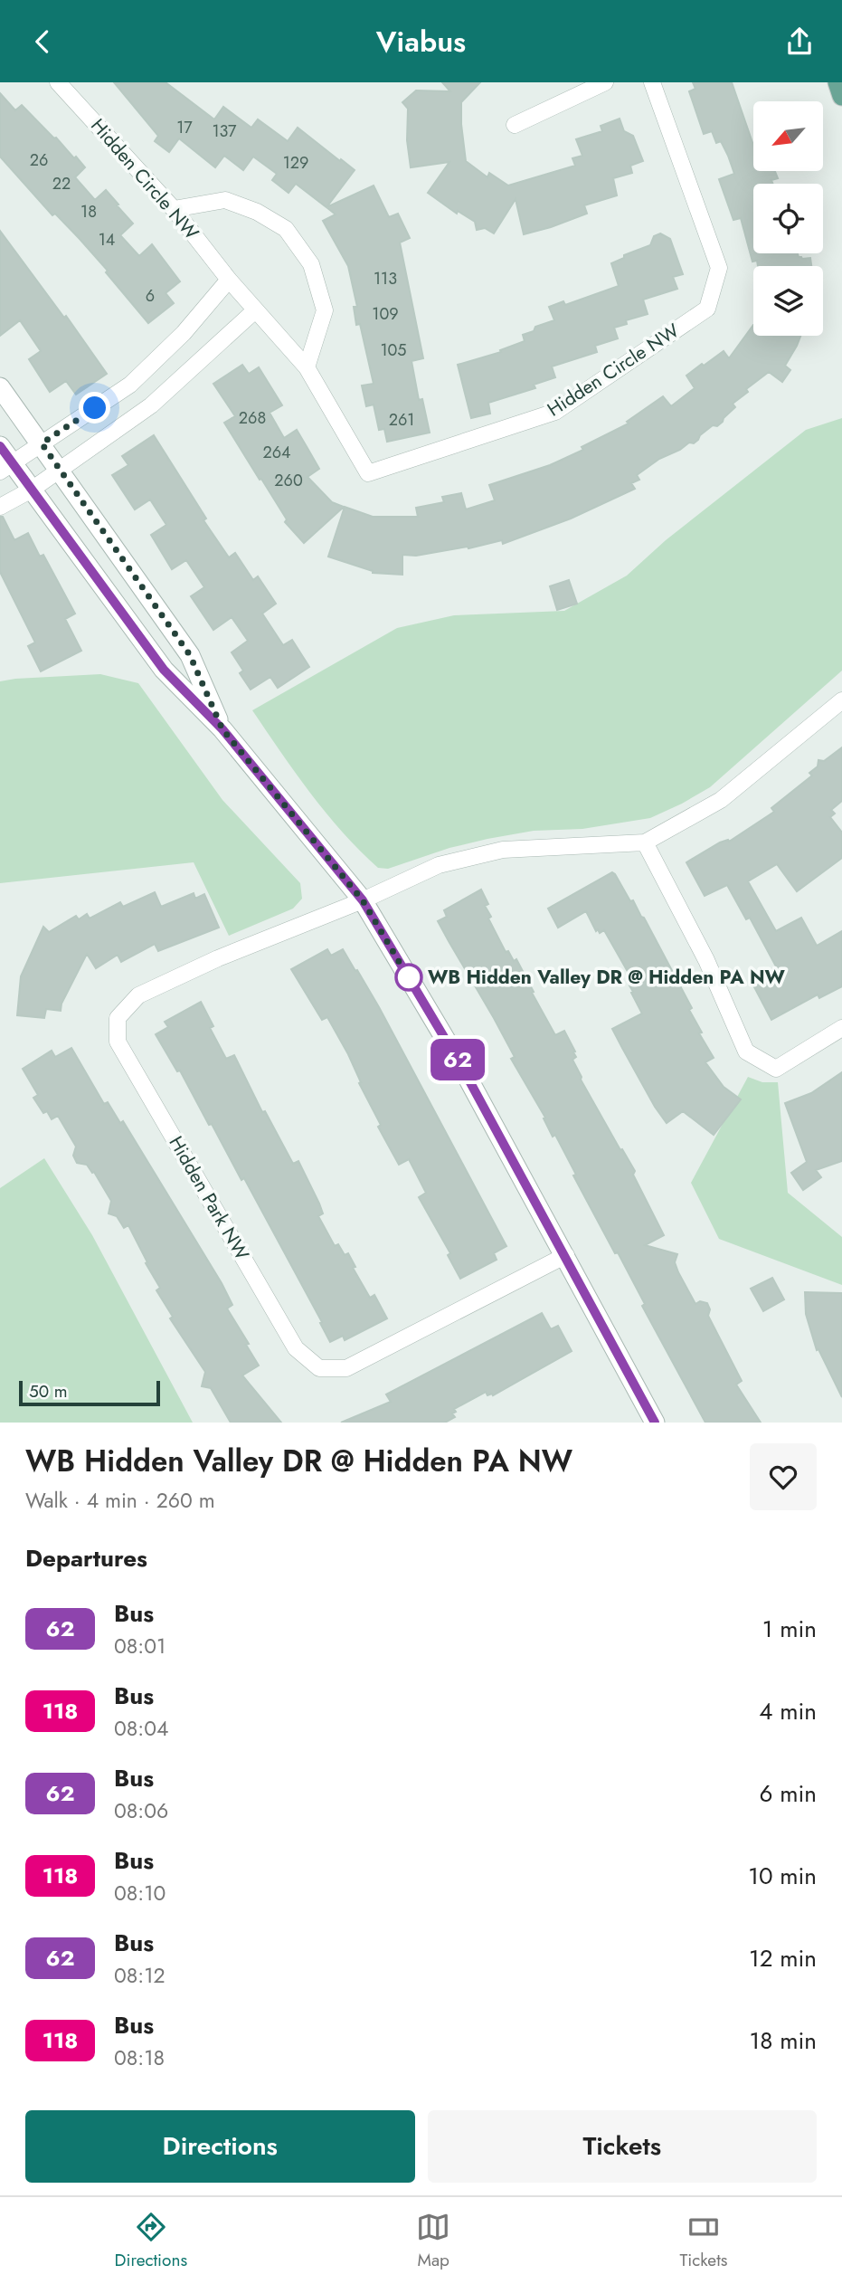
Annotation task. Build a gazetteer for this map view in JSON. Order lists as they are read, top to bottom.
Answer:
{
  "streets": {
    "street": ["Hidden Circle NW", "Hidden Park NW"]
  },
  "places": ["WB Hidden Valley DR @ Hidden PA NW"],
  "lines": ["bus line 62"],
  "house_numbers": [
    "17",
    "137",
    "26",
    "129",
    "22",
    "18",
    "14",
    "113",
    "6",
    "109",
    "105",
    "268",
    "261",
    "264",
    "260"
  ],
  "scale_bar": "50 m",
  "north": "bottom left",
  "page": {
    "header": "Viabus",
    "on_map": "62",
    "scale": "50 m",
    "heading": [
      ["WB Hidden Valley DR @ Hidden PA NW", "Walk · 4 min · 260 m"],
      "Departures"
    ],
    "list": [
      {
        "mark": "62",
        "name": "Bus",
        "note": "08:01",
        "value": "1 min"
      },
      {
        "mark": "118",
        "name": "Bus",
        "note": "08:04",
        "value": "4 min"
      },
      {
        "mark": "62",
        "name": "Bus",
        "note": "08:06",
        "value": "6 min"
      },
      {
        "mark": "118",
        "name": "Bus",
        "note": "08:10",
        "value": "10 min"
      },
      {
        "mark": "62",
        "name": "Bus",
        "note": "08:12",
        "value": "12 min"
      },
      {
        "mark": "118",
        "name": "Bus",
        "note": "08:18",
        "value": "18 min"
      }
    ],
    "buttons": ["Directions", "Tickets"],
    "tabs": ["Directions", "Map", "Tickets"]
  }
}
